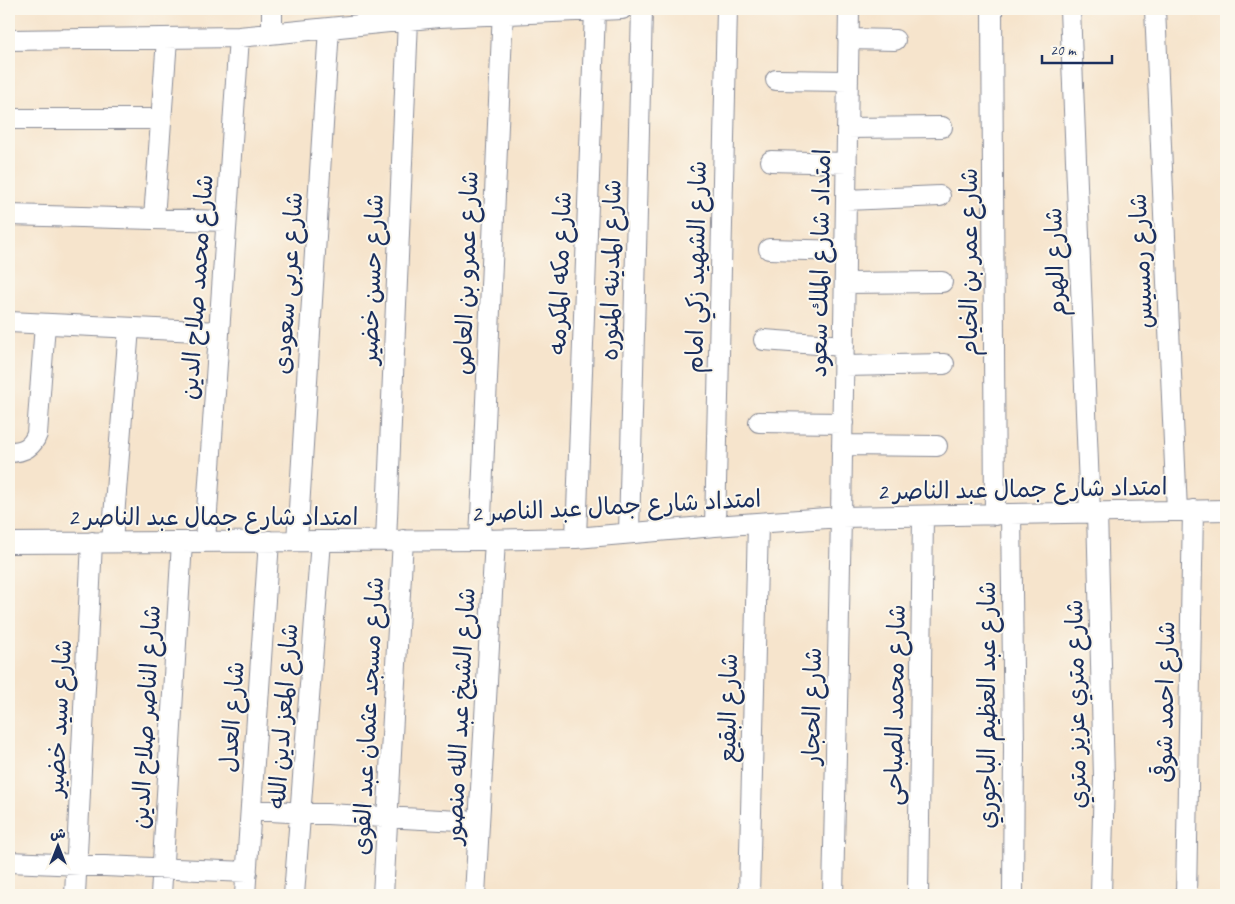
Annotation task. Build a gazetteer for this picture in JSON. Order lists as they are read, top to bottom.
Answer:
{
  "streets": {
    "street": [
      "شارع رمسيس",
      "شارع عمر بن الخيام",
      "شارع الهرم",
      "امتداد شارع الملك سعود",
      "شارع الشهيد زكي امام",
      "شارع المدينه المنوره",
      "شارع عمرو بن العاص",
      "شارع مكه المكرمه",
      "شارع حسن خضير",
      "شارع عربى سعودى",
      "شارع محمد صلاح الدين",
      "امتداد شارع جمال عبد الناصر 2",
      "شارع احمد شوقى",
      "شارع متري عزيز متري",
      "شارع محمد الصباحى",
      "شارع عبد العظيم الباجوري",
      "شارع الحجار",
      "شارع البقيع",
      "شارع المعز لدين الله",
      "شارع مسجد عثمان عبد القوى",
      "شارع الشيخ عبد الله منصور",
      "شارع الناصر صلاح الدين",
      "شارع العدل",
      "شارع سيد خضير"
    ]
  },
  "crossings": [
    ["شارع رمسيس", "امتداد شارع جمال عبد الناصر 2"],
    ["شارع رمسيس", "شارع احمد شوقى"],
    ["شارع عمر بن الخيام", "امتداد شارع جمال عبد الناصر 2"],
    ["شارع عمر بن الخيام", "شارع عبد العظيم الباجوري"],
    ["شارع الهرم", "امتداد شارع جمال عبد الناصر 2"],
    ["شارع الهرم", "شارع متري عزيز متري"],
    ["امتداد شارع الملك سعود", "امتداد شارع جمال عبد الناصر 2"],
    ["امتداد شارع الملك سعود", "شارع الحجار"],
    ["شارع الشهيد زكي امام", "امتداد شارع جمال عبد الناصر 2"],
    ["شارع المدينه المنوره", "امتداد شارع جمال عبد الناصر 2"],
    ["شارع عمرو بن العاص", "امتداد شارع جمال عبد الناصر 2"],
    ["شارع عمرو بن العاص", "شارع الشيخ عبد الله منصور"],
    ["شارع مكه المكرمه", "امتداد شارع جمال عبد الناصر 2"],
    ["شارع حسن خضير", "امتداد شارع جمال عبد الناصر 2"],
    ["شارع حسن خضير", "شارع مسجد عثمان عبد القوى"],
    ["شارع عربى سعودى", "امتداد شارع جمال عبد الناصر 2"],
    ["شارع محمد صلاح الدين", "امتداد شارع جمال عبد الناصر 2"],
    ["امتداد شارع جمال عبد الناصر 2", "شارع احمد شوقى"],
    ["امتداد شارع جمال عبد الناصر 2", "شارع متري عزيز متري"],
    ["امتداد شارع جمال عبد الناصر 2", "شارع محمد الصباحى"],
    ["امتداد شارع جمال عبد الناصر 2", "شارع عبد العظيم الباجوري"],
    ["امتداد شارع جمال عبد الناصر 2", "شارع الحجار"],
    ["امتداد شارع جمال عبد الناصر 2", "شارع البقيع"],
    ["امتداد شارع جمال عبد الناصر 2", "شارع المعز لدين الله"],
    ["امتداد شارع جمال عبد الناصر 2", "شارع مسجد عثمان عبد القوى"],
    ["امتداد شارع جمال عبد الناصر 2", "شارع الشيخ عبد الله منصور"],
    ["امتداد شارع جمال عبد الناصر 2", "شارع الناصر صلاح الدين"],
    ["امتداد شارع جمال عبد الناصر 2", "شارع العدل"],
    ["امتداد شارع جمال عبد الناصر 2", "شارع سيد خضير"]
  ],
  "scale_bar": "20 m",
  "north": "top"
}
